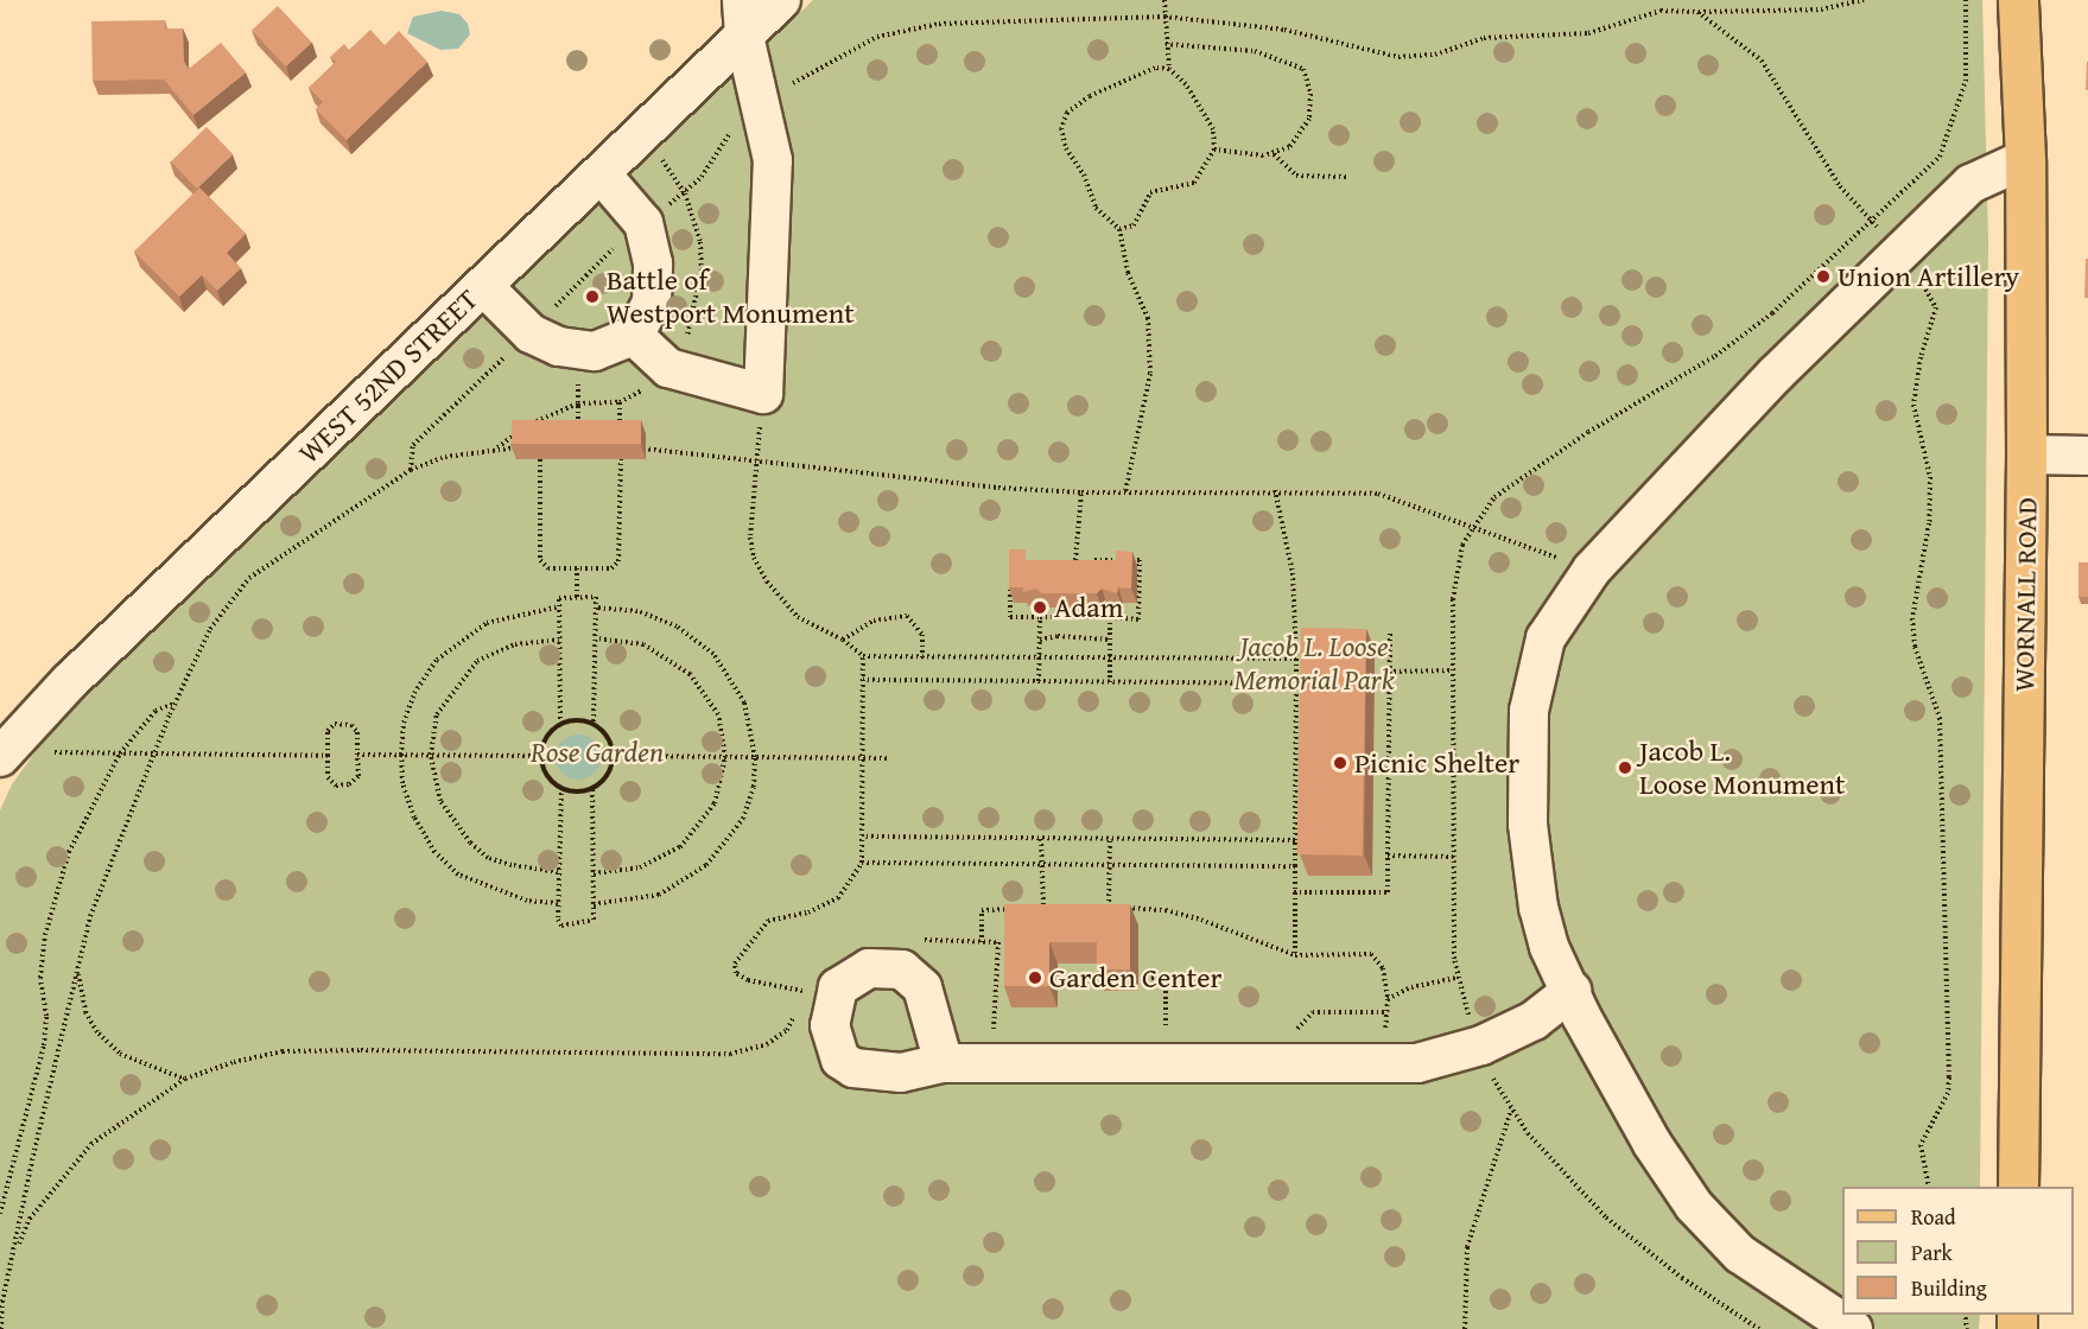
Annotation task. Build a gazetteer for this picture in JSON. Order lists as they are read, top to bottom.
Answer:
{
  "streets": {
    "main road": ["WORNALL ROAD"],
    "street": ["WEST 52ND STREET"]
  },
  "parks": ["Jacob L. Loose Memorial Park", "Rose Garden"],
  "places": [
    "Union Artillery",
    "Battle of Westport Monument",
    "Adam",
    "Picnic Shelter",
    "Jacob L. Loose Monument",
    "Garden Center"
  ],
  "legend": ["Road", "Park", "Building"]
}
